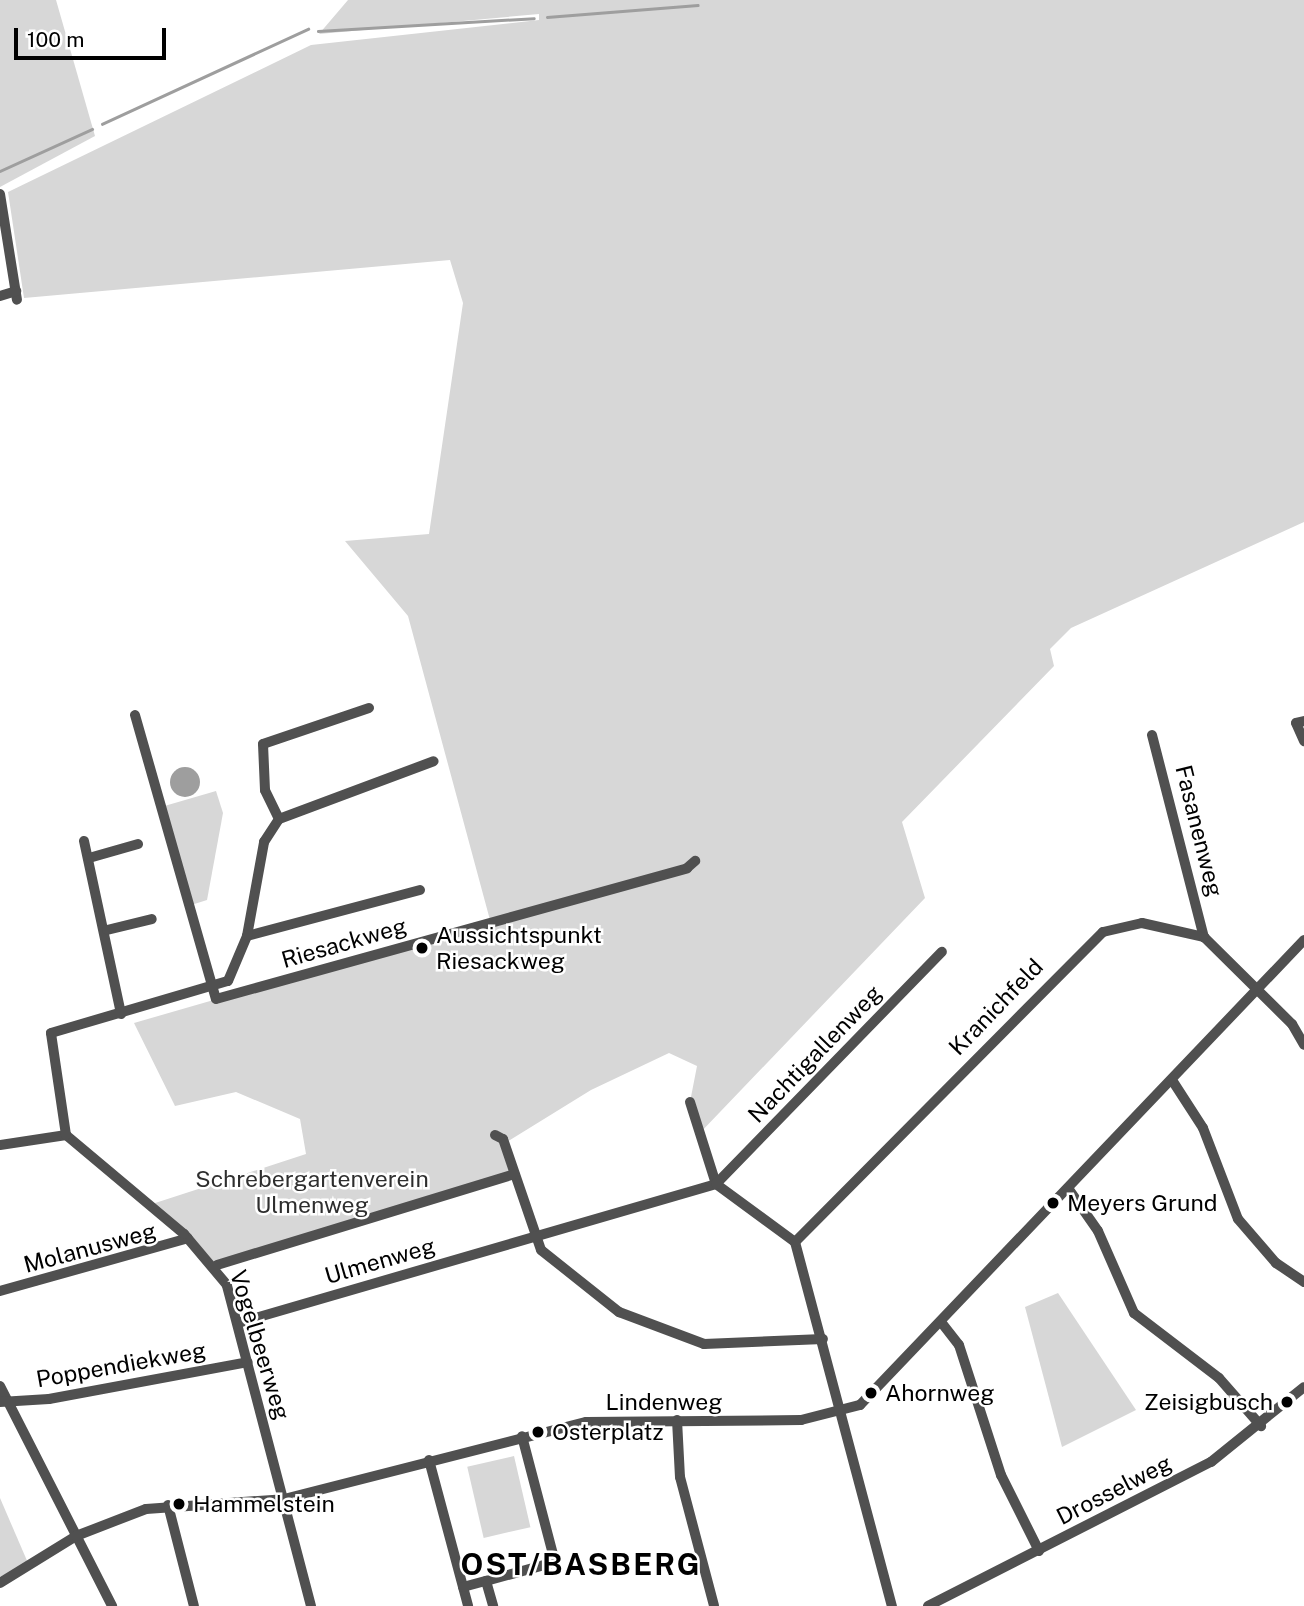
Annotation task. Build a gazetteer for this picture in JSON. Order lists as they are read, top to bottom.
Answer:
{
  "streets": {
    "street": [
      "Fasanenweg",
      "Riesackweg",
      "Kranichfeld",
      "Nachtigallenweg",
      "Molanusweg",
      "Ulmenweg",
      "Vogelbeerweg",
      "Poppendiekweg",
      "Lindenweg",
      "Drosselweg"
    ]
  },
  "crossings": [
    ["Fasanenweg", "Kranichfeld"],
    ["Riesackweg", "Vogelbeerweg"],
    ["Nachtigallenweg", "Ulmenweg"],
    ["Molanusweg", "Vogelbeerweg"],
    ["Ulmenweg", "Vogelbeerweg"],
    ["Vogelbeerweg", "Poppendiekweg"],
    ["Vogelbeerweg", "Lindenweg"]
  ],
  "districts": ["OST/BASBERG"],
  "parks": ["Schrebergartenverein Ulmenweg"],
  "places": [
    "Aussichtspunkt Riesackweg",
    "Meyers Grund",
    "Ahornweg",
    "Zeisigbusch",
    "Osterplatz",
    "Hammelstein"
  ],
  "scale_bar": "100 m"
}
